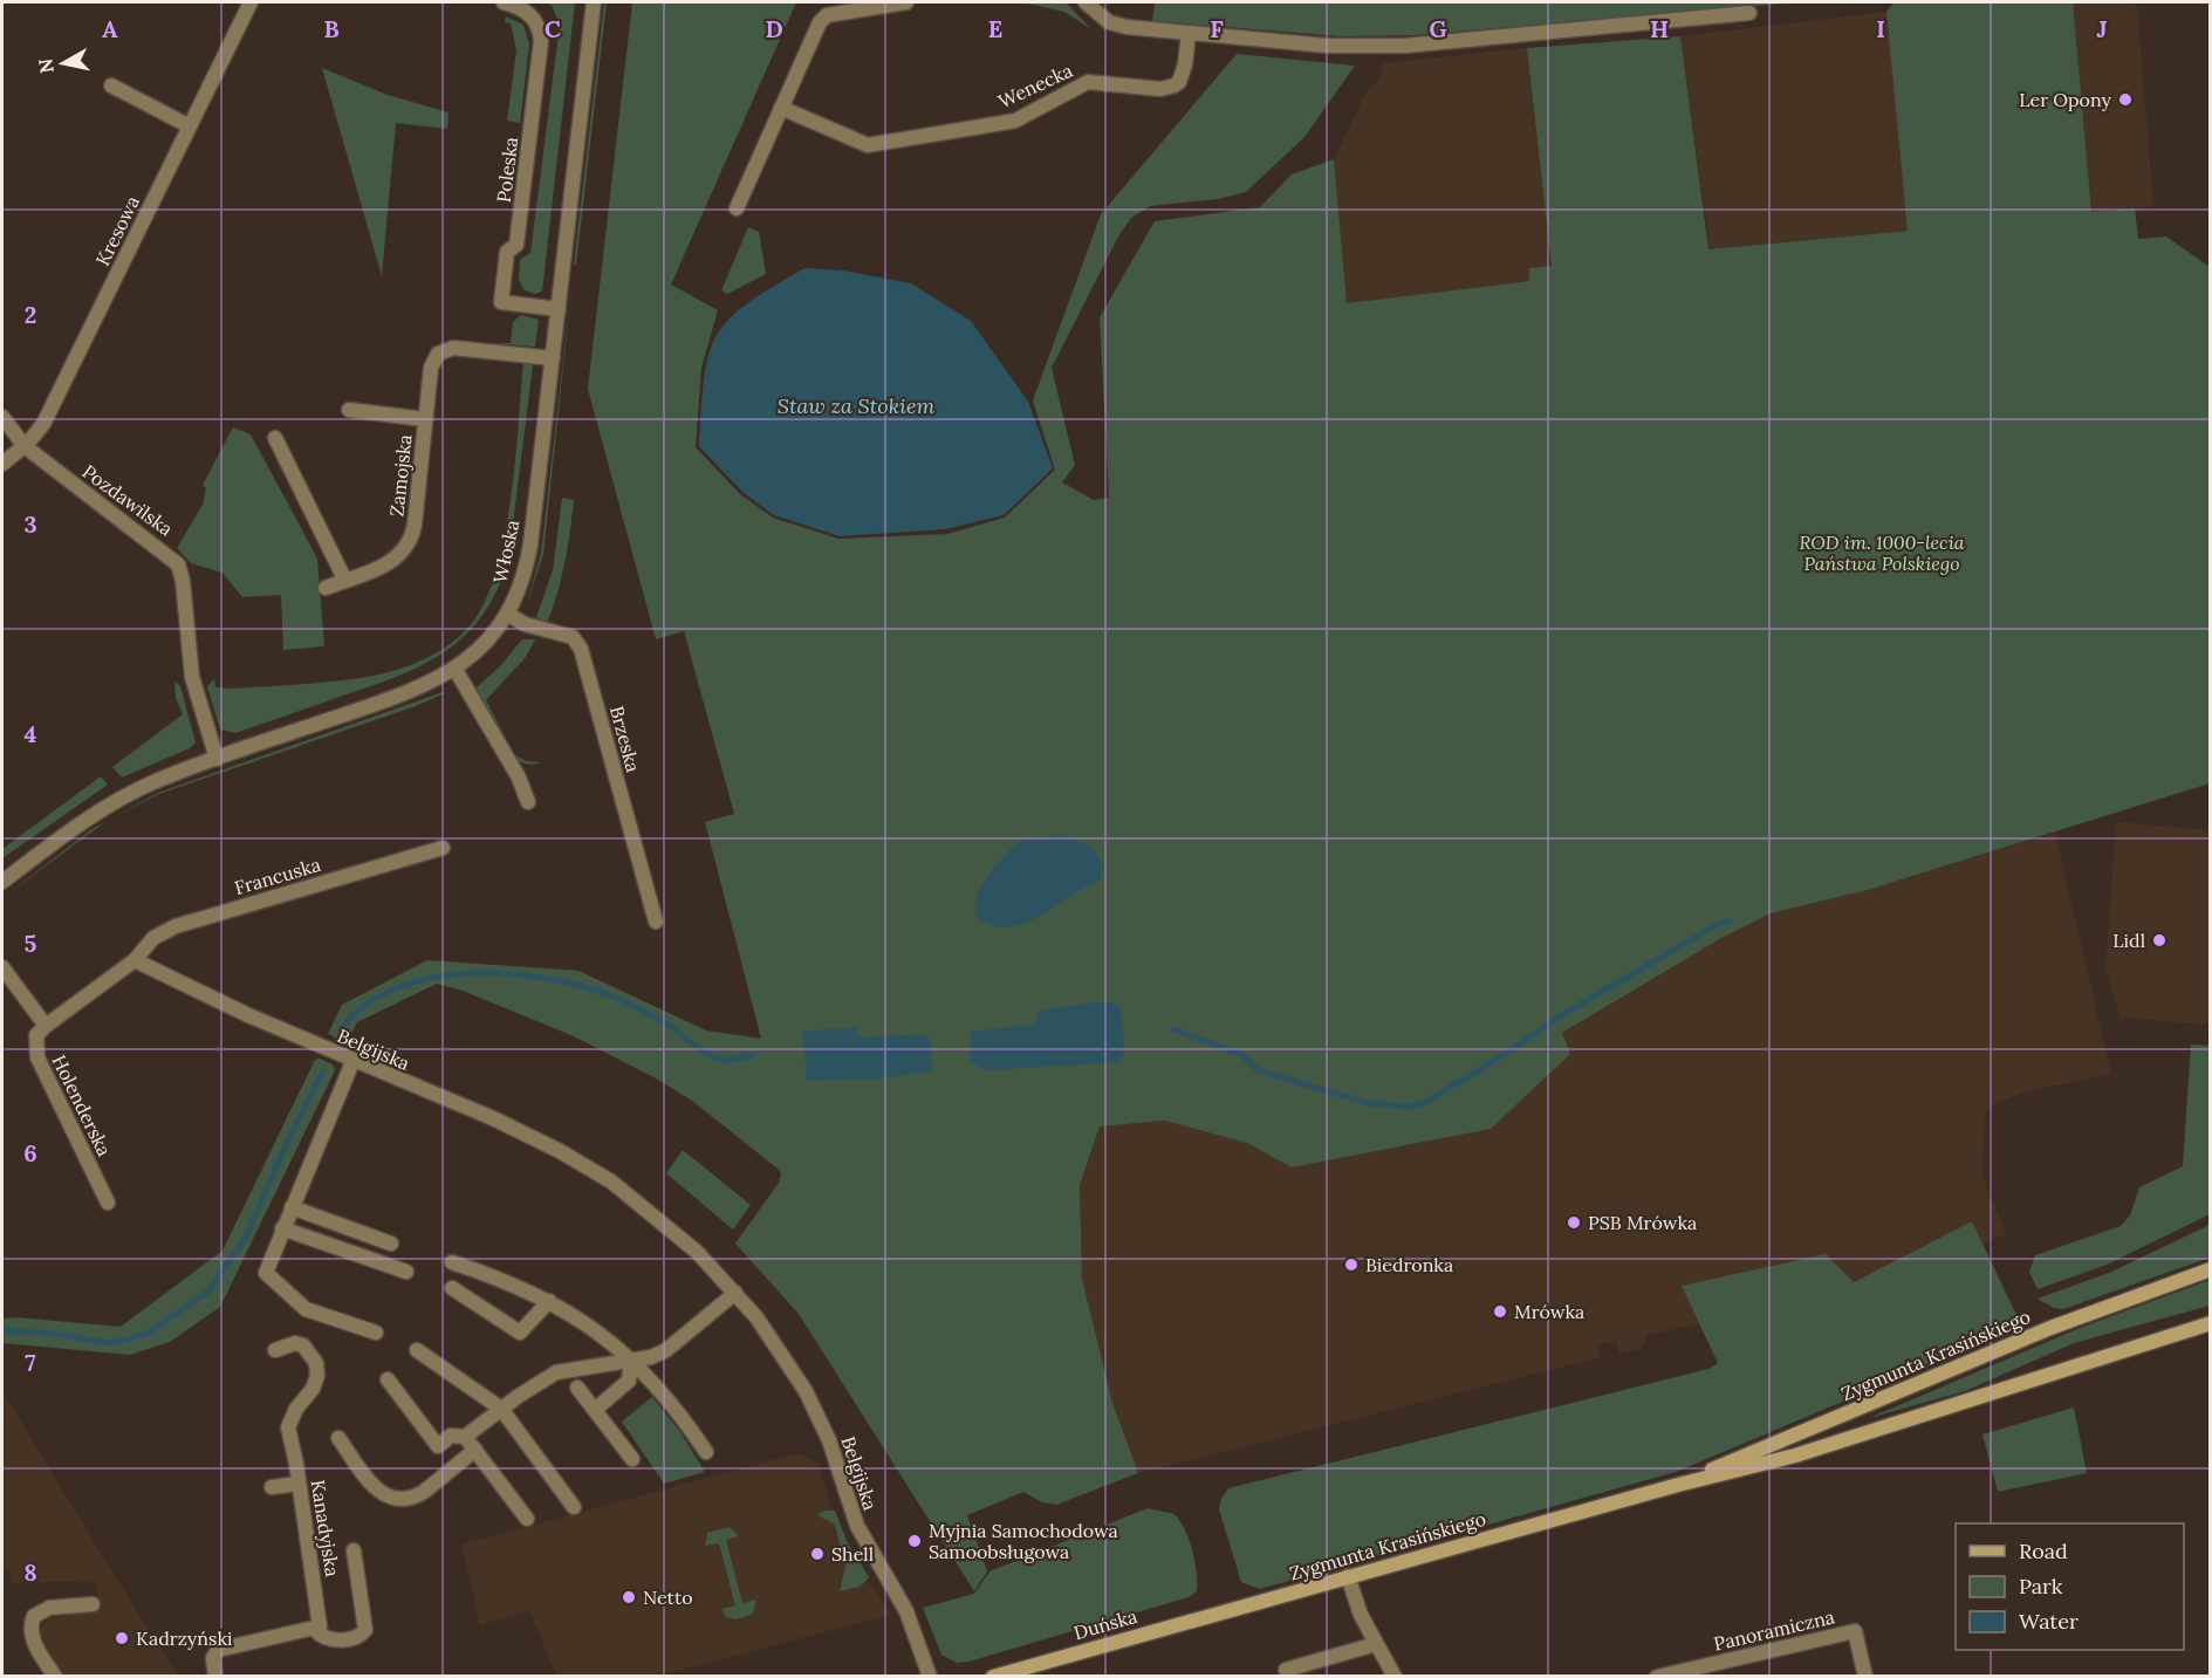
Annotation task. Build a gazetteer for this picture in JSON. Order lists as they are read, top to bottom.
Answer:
{
  "streets": {
    "street": [
      "Wenecka",
      "Poleska",
      "Kresowa",
      "Zamojska",
      "Pozdawilska",
      "Włoska",
      "Brzeska",
      "Francuska",
      "Belgijska",
      "Holenderska",
      "Zygmunta Krasińskiego",
      "Kanadyjska",
      "Duńska",
      "Panoramiczna"
    ]
  },
  "crossings": [
    ["Poleska", "Włoska"],
    ["Kresowa", "Pozdawilska"],
    ["Zamojska", "Włoska"],
    ["Pozdawilska", "Włoska"],
    ["Włoska", "Brzeska"],
    ["Francuska", "Belgijska"],
    ["Zygmunta Krasińskiego", "Duńska"]
  ],
  "water": ["Staw za Stokiem"],
  "parks": ["ROD im. 1000-lecia Państwa Polskiego"],
  "places": [
    "Ler Opony",
    "Lidl",
    "PSB Mrówka",
    "Biedronka",
    "Mrówka",
    "Myjnia Samochodowa Samoobsługowa",
    "Shell",
    "Netto",
    "Kadrzyński"
  ],
  "legend": ["Road", "Park", "Water"],
  "north": "left",
  "grid": {
    "columns": [
      "A",
      "B",
      "C",
      "D",
      "E",
      "F",
      "G",
      "H",
      "I",
      "J"
    ],
    "rows": [
      "2",
      "3",
      "4",
      "5",
      "6",
      "7",
      "8"
    ]
  }
}
